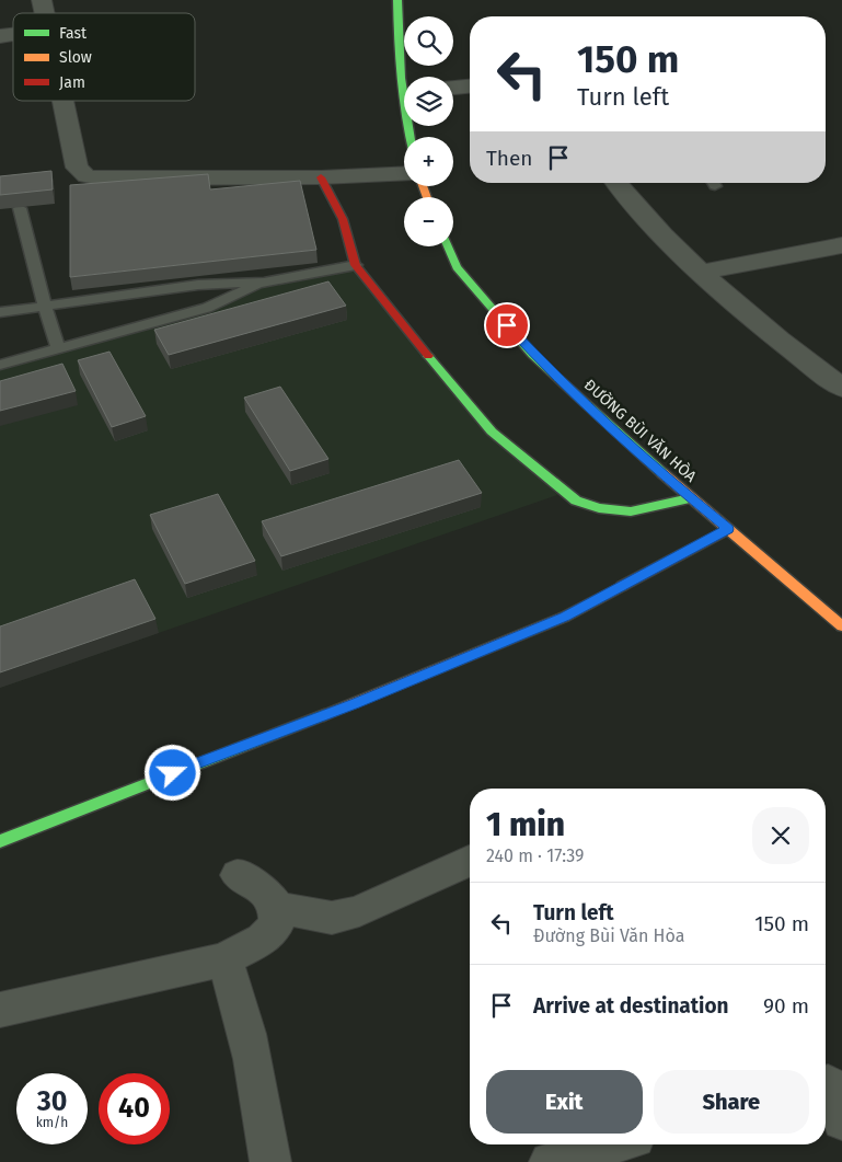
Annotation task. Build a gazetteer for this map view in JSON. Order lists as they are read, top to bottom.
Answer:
{
  "streets": {
    "street": ["ĐƯỜNG BÙI VĂN HÒA"]
  },
  "legend": ["Fast", "Slow", "Jam"],
  "page": {
    "map_buttons": ["+", "−"],
    "turn": ["150 m", "Turn left"],
    "then": "Then",
    "heading": ["1 min", "240 m · 17:39"],
    "list": [
      {
        "name": "Turn left",
        "note": "Đường Bùi Văn Hòa",
        "value": "150 m"
      },
      {
        "name": "Arrive at destination",
        "value": "90 m"
      }
    ],
    "buttons": ["Exit", "Share"],
    "speed": "30 km/h",
    "limit": "40"
  }
}
